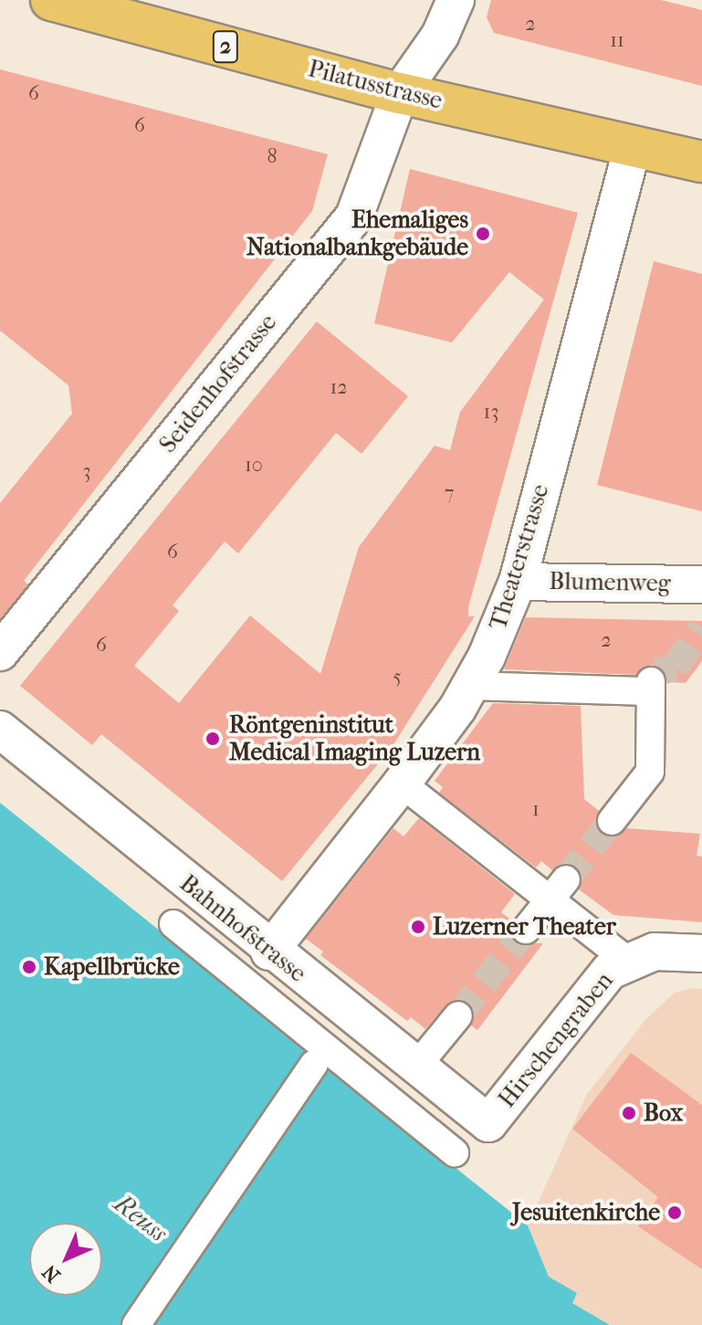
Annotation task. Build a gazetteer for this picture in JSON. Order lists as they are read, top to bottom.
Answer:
{
  "streets": {
    "main road": ["2", "Pilatusstrasse"],
    "street": [
      "Seidenhofstrasse",
      "Theaterstrasse",
      "Blumenweg",
      "Bahnhofstrasse",
      "Hirschengraben"
    ]
  },
  "crossings": [
    ["Pilatusstrasse", "Seidenhofstrasse"],
    ["Pilatusstrasse", "Theaterstrasse"],
    ["Theaterstrasse", "Blumenweg"],
    ["Theaterstrasse", "Bahnhofstrasse"],
    ["Bahnhofstrasse", "Hirschengraben"]
  ],
  "water": ["Reuss"],
  "places": [
    "Ehemaliges Nationalbankgebäude",
    "Röntgeninstitut Medical Imaging Luzern",
    "Luzerner Theater",
    "Kapellbrücke",
    "Box",
    "Jesuitenkirche"
  ],
  "house_numbers": [
    "2",
    "11",
    "6",
    "6",
    "8",
    "12",
    "13",
    "10",
    "3",
    "7",
    "6",
    "2",
    "6",
    "5",
    "1"
  ],
  "north": "bottom left"
}
